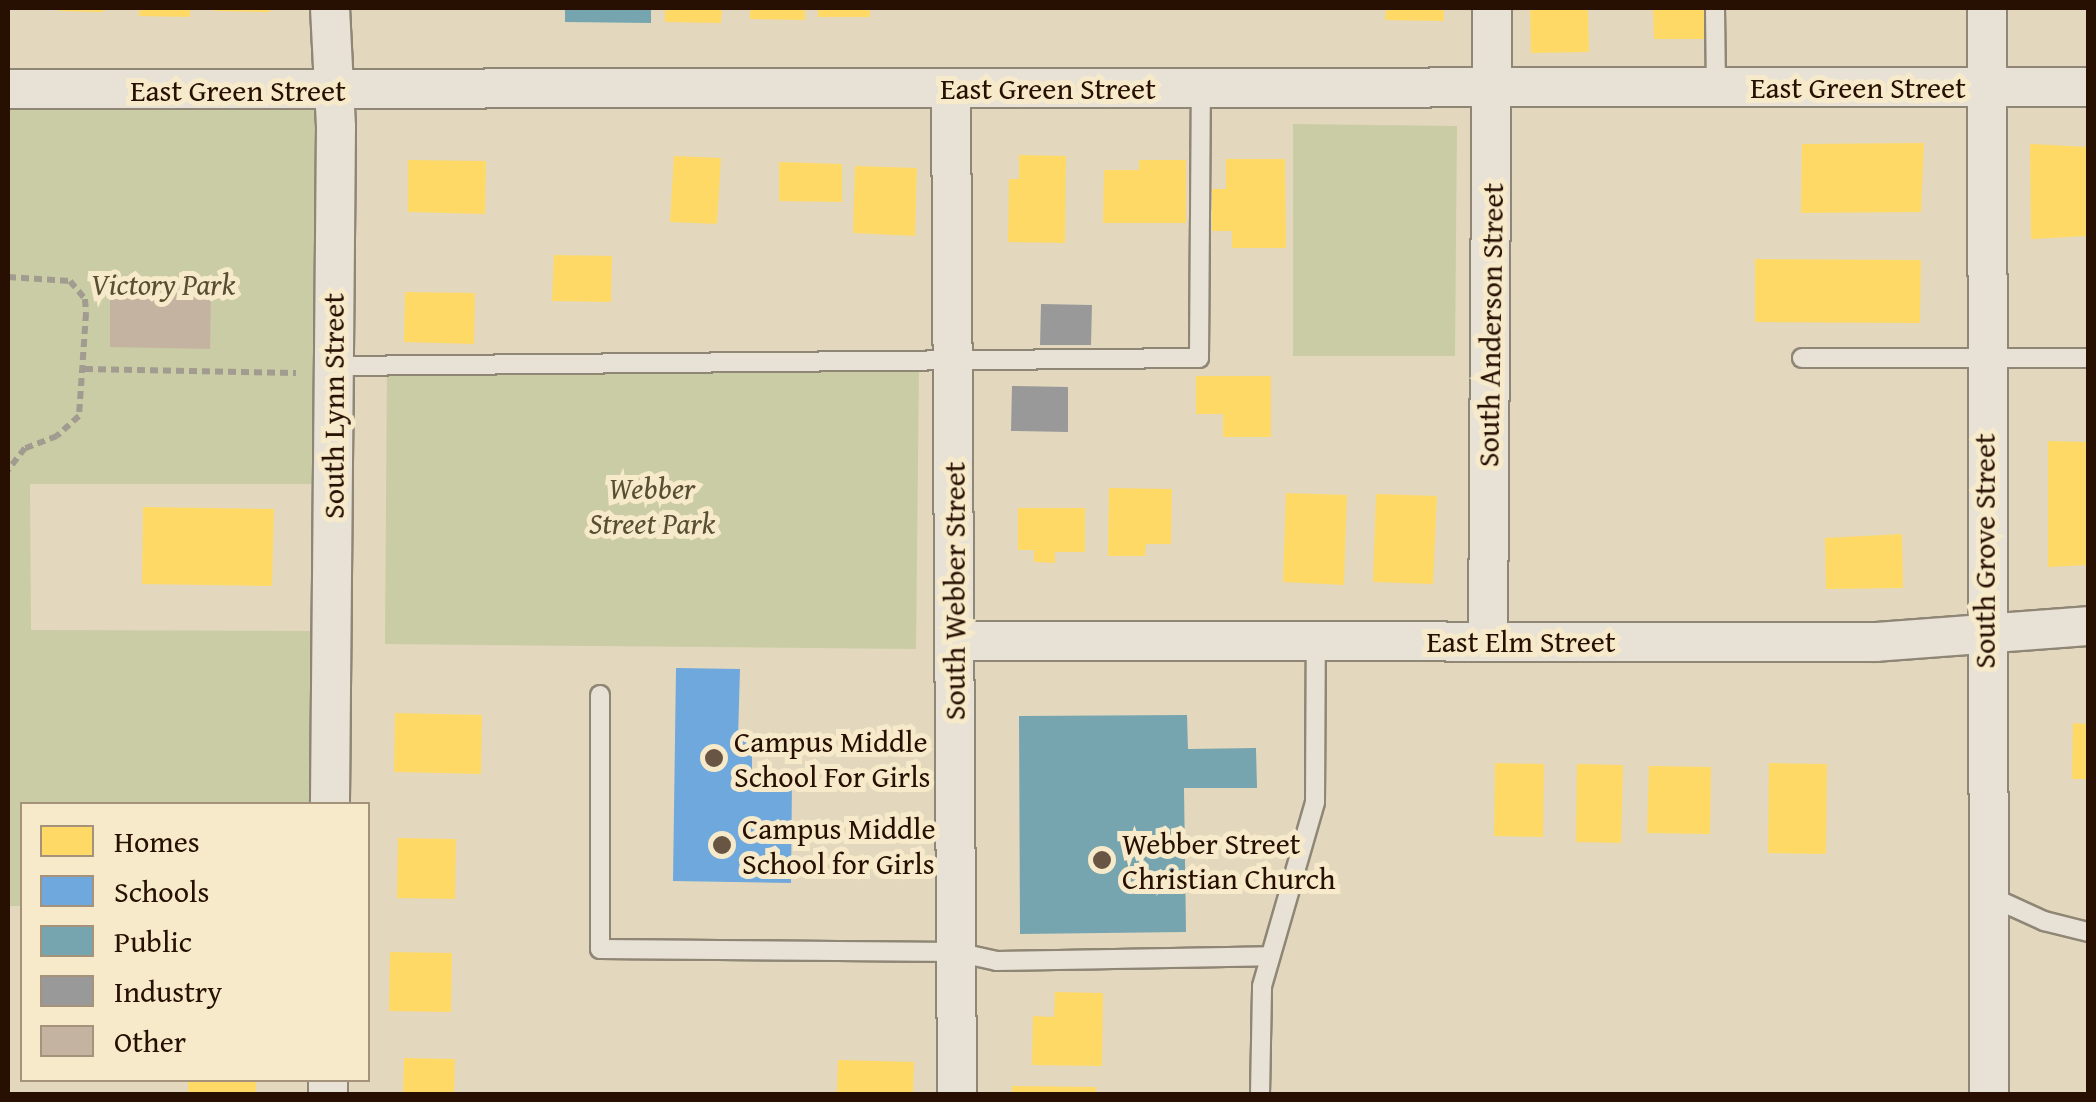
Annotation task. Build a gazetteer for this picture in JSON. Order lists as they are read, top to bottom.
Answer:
{
  "streets": {
    "street": [
      "East Green Street",
      "South Anderson Street",
      "South Lynn Street",
      "South Grove Street",
      "South Webber Street",
      "East Elm Street"
    ]
  },
  "crossings": [
    ["East Green Street", "South Anderson Street"],
    ["East Green Street", "South Lynn Street"],
    ["East Green Street", "South Grove Street"],
    ["East Green Street", "South Webber Street"],
    ["South Anderson Street", "East Elm Street"],
    ["South Grove Street", "East Elm Street"],
    ["South Webber Street", "East Elm Street"]
  ],
  "parks": ["Victory Park", "Webber Street Park"],
  "places": ["Campus Middle School For Girls", "Campus Middle School for Girls", "Webber Street Christian Church"],
  "legend": [
    "Homes",
    "Schools",
    "Public",
    "Industry",
    "Other"
  ]
}
